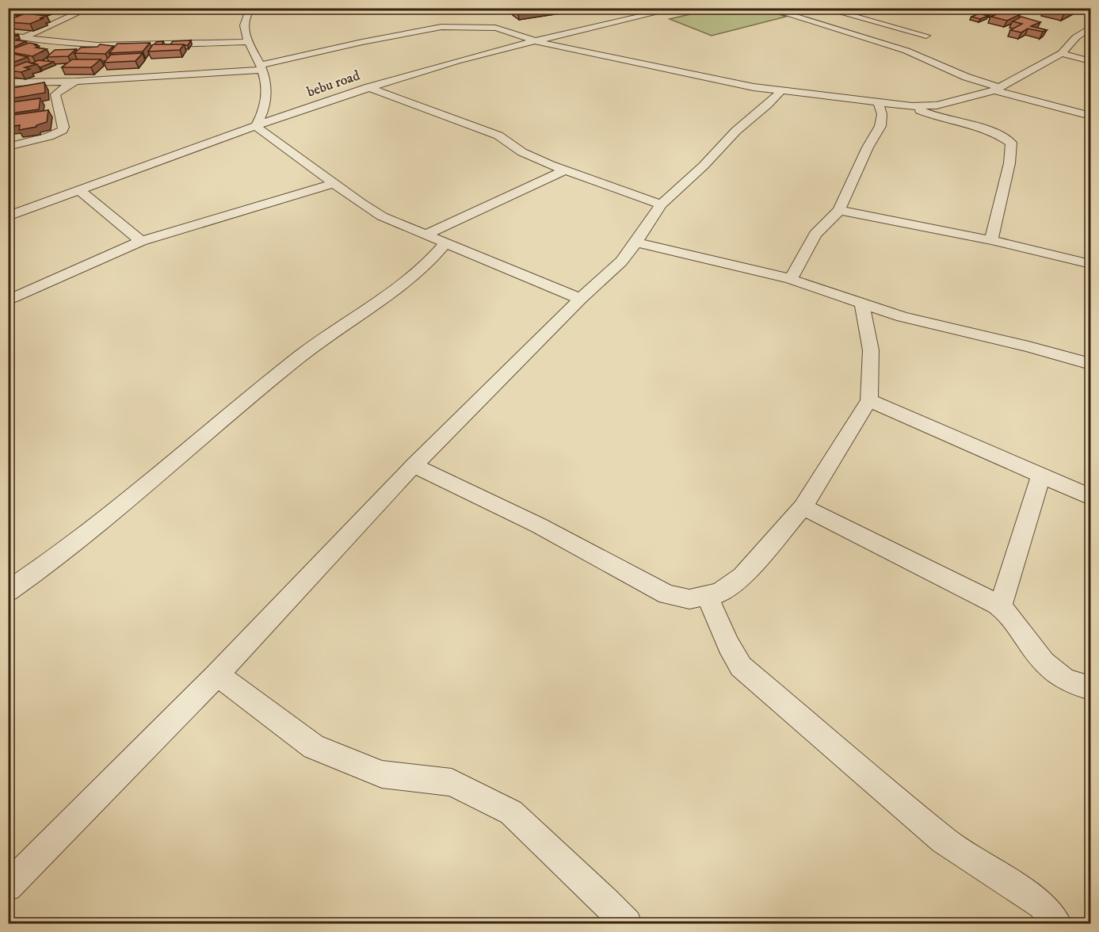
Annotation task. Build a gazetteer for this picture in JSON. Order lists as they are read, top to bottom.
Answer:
{
  "streets": {
    "street": ["bebu road"]
  }
}
